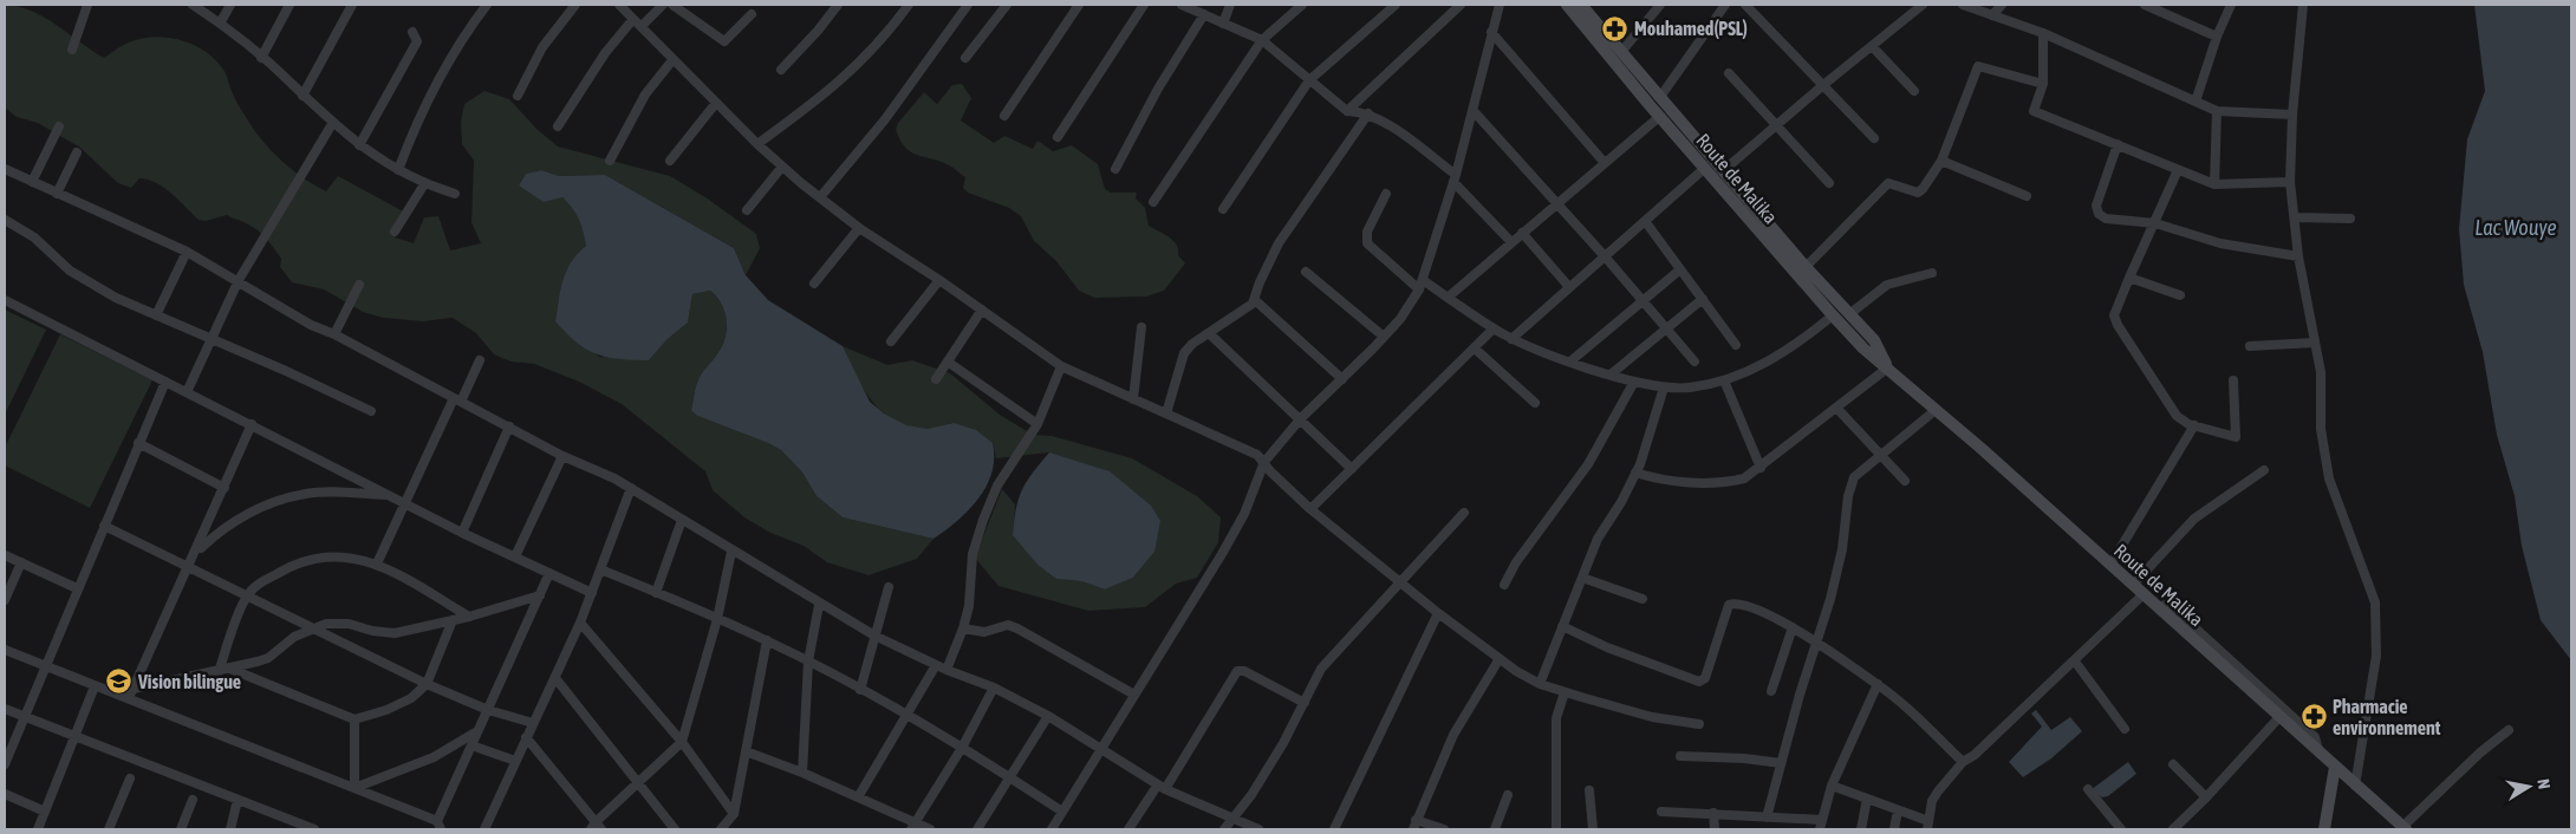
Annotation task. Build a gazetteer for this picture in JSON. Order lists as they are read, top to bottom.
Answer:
{
  "streets": {
    "main road": ["Route de Malika"]
  },
  "water": ["Lac Wouye"],
  "places": {
    "pharmacy": ["Mouhamed(PSL)", "Pharmacie environnement"],
    "school or university": ["Vision bilingue"]
  },
  "north": "right"
}
